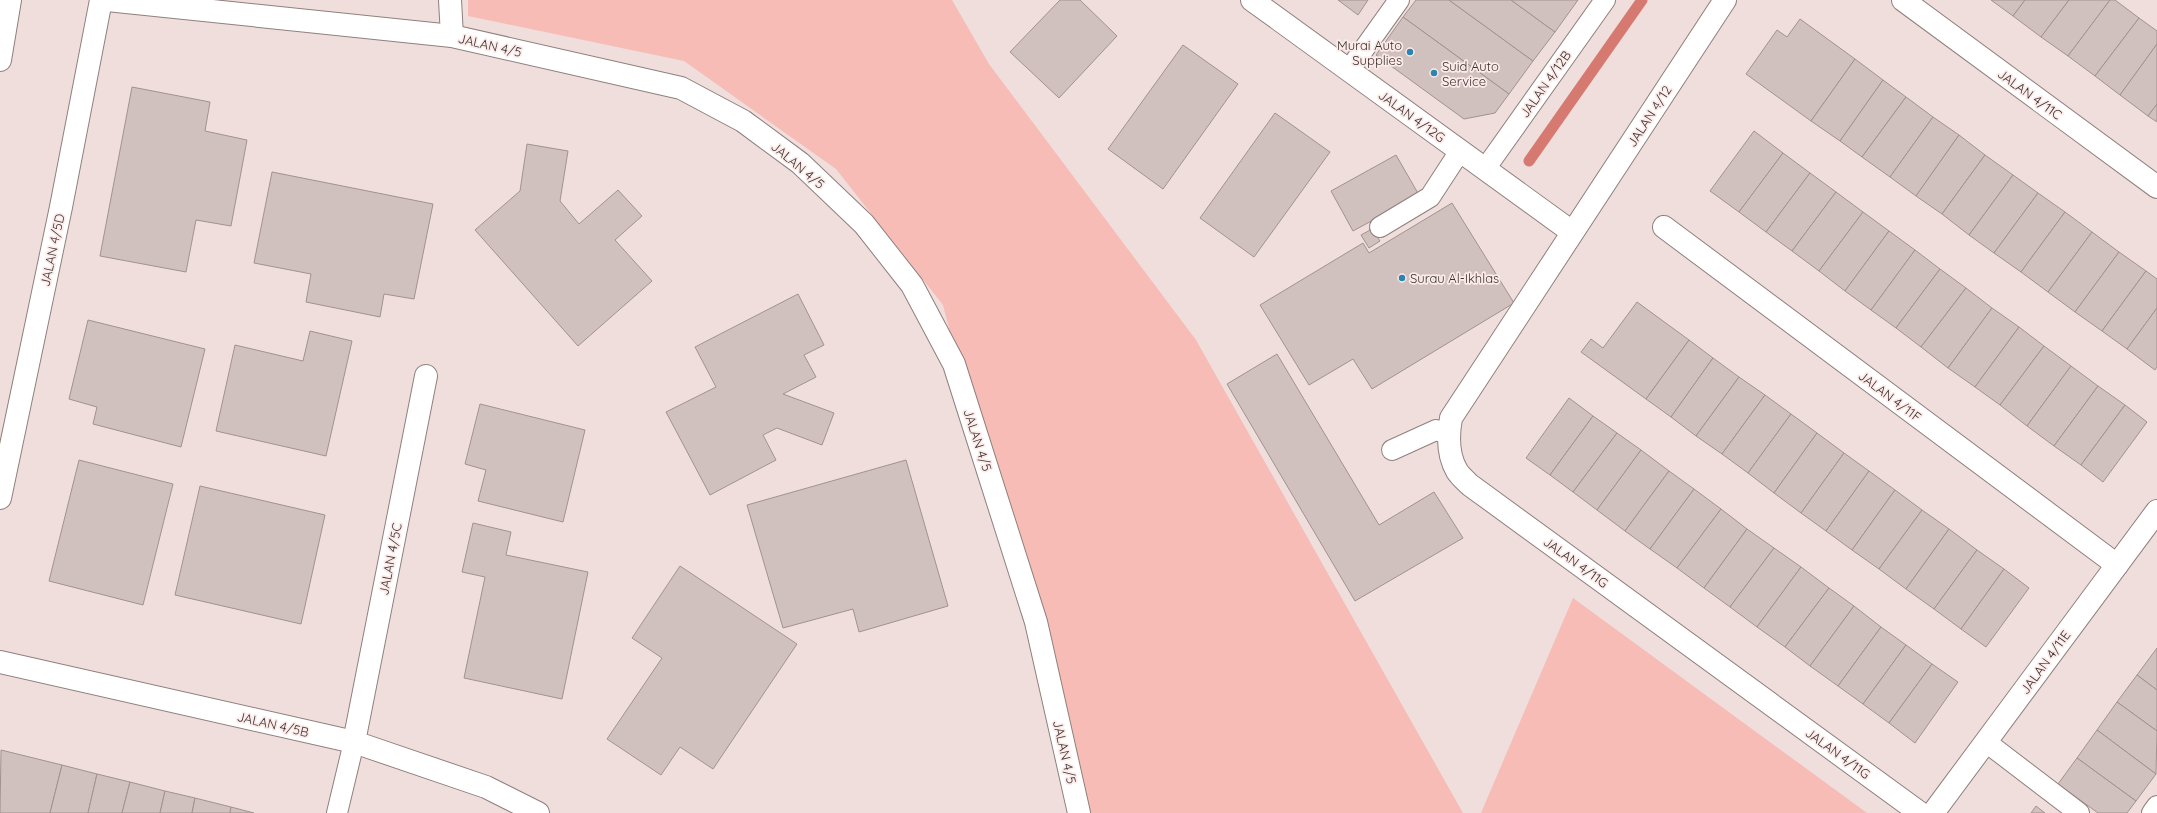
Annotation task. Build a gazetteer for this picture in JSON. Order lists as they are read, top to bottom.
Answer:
{
  "streets": {
    "street": [
      "JALAN 4/5",
      "JALAN 4/11C",
      "JALAN 4/12G",
      "JALAN 4/12",
      "JALAN 4/5D",
      "JALAN 4/11F",
      "JALAN 4/5C",
      "JALAN 4/11G",
      "JALAN 4/11E",
      "JALAN 4/5B"
    ],
    "lane": ["JALAN 4/12B"]
  },
  "crossings": [
    ["JALAN 4/12B", "JALAN 4/12G"],
    ["JALAN 4/12G", "JALAN 4/12"],
    ["JALAN 4/12G", "JALAN 4/11G"],
    ["JALAN 4/12", "JALAN 4/11G"],
    ["JALAN 4/11F", "JALAN 4/11E"],
    ["JALAN 4/5C", "JALAN 4/5B"]
  ],
  "places": ["Murai Auto Supplies", "Suid Auto Service", "Surau Al-Ikhlas"]
}
